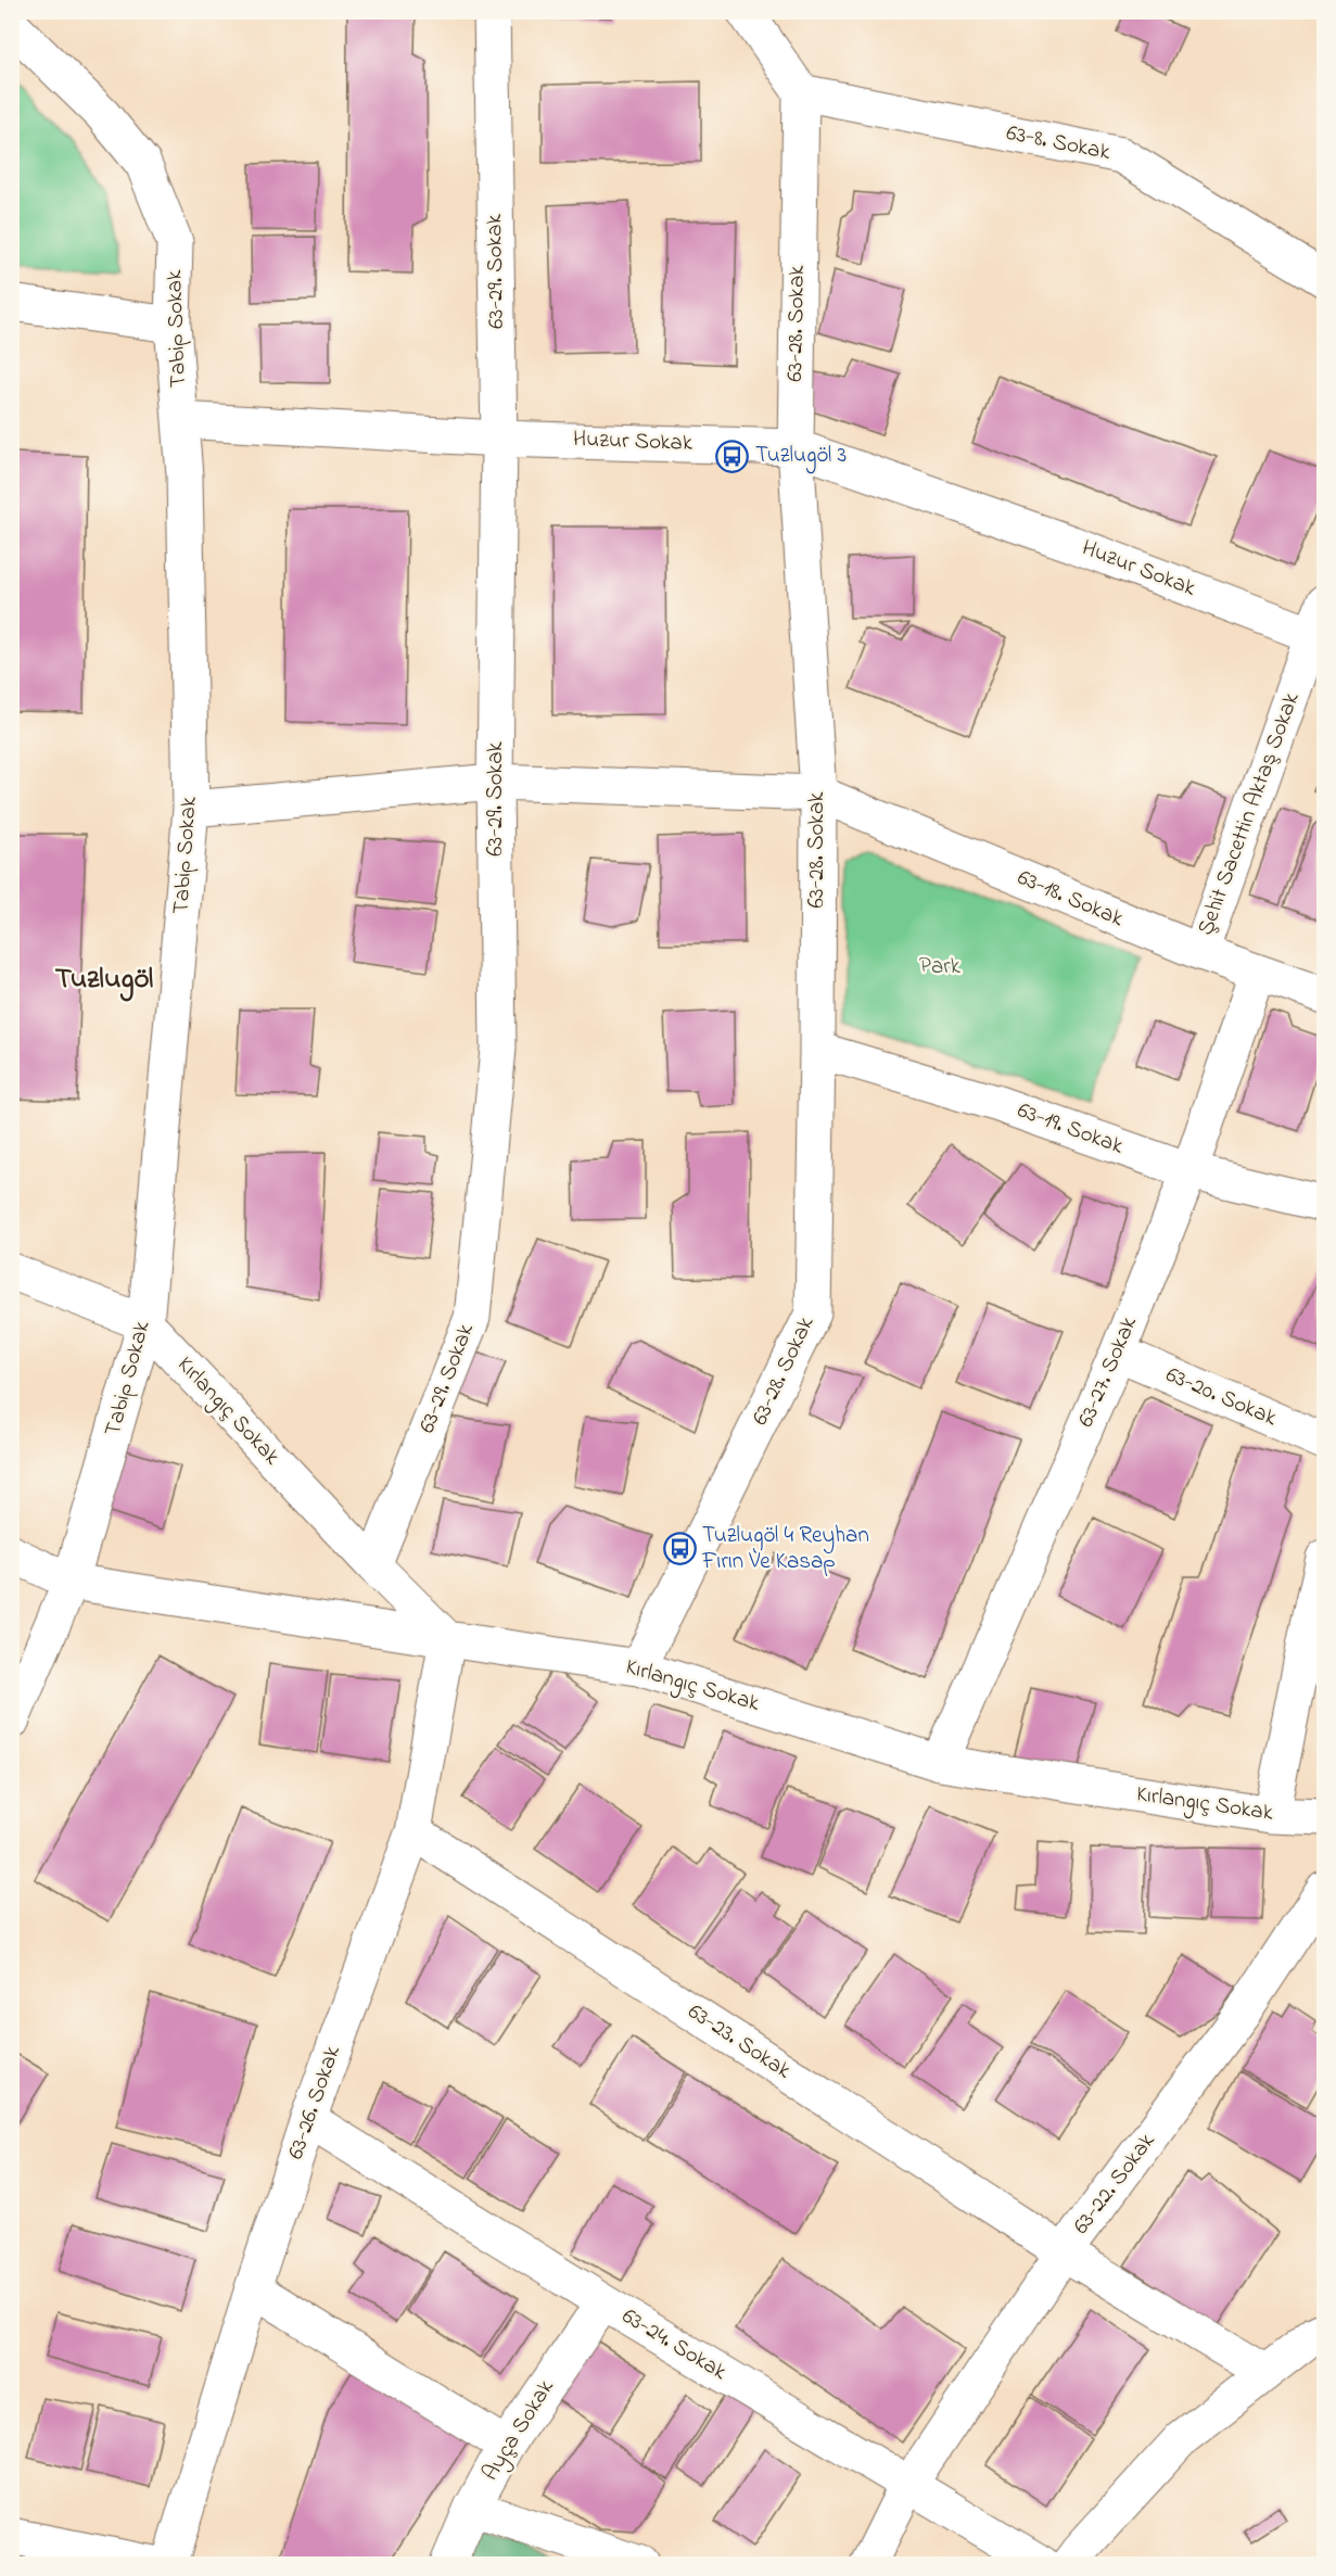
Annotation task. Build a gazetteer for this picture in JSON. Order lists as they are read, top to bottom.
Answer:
{
  "streets": {
    "street": [
      "63-8. Sokak",
      "63-29. Sokak",
      "63-28. Sokak",
      "Tabip Sokak",
      "Huzur Sokak",
      "Şehit Sacettin Aktaş Sokak",
      "63-18. Sokak",
      "63-19. Sokak",
      "63-27. Sokak",
      "63-20. Sokak",
      "Kırlangıç Sokak",
      "63-23. Sokak",
      "63-26. Sokak",
      "63-22. Sokak",
      "63-24. Sokak",
      "Ayça Sokak"
    ]
  },
  "crossings": [
    ["63-8. Sokak", "63-28. Sokak"],
    ["63-29. Sokak", "Huzur Sokak"],
    ["63-29. Sokak", "Kırlangıç Sokak"],
    ["63-28. Sokak", "Huzur Sokak"],
    ["63-28. Sokak", "63-18. Sokak"],
    ["63-28. Sokak", "63-19. Sokak"],
    ["63-28. Sokak", "Kırlangıç Sokak"],
    ["Tabip Sokak", "Huzur Sokak"],
    ["Tabip Sokak", "Kırlangıç Sokak"],
    ["Huzur Sokak", "Şehit Sacettin Aktaş Sokak"],
    ["Şehit Sacettin Aktaş Sokak", "63-18. Sokak"],
    ["63-18. Sokak", "63-27. Sokak"],
    ["63-19. Sokak", "63-27. Sokak"],
    ["63-27. Sokak", "63-20. Sokak"],
    ["63-27. Sokak", "Kırlangıç Sokak"],
    ["Kırlangıç Sokak", "63-26. Sokak"],
    ["63-23. Sokak", "63-26. Sokak"],
    ["63-23. Sokak", "63-22. Sokak"],
    ["63-26. Sokak", "63-24. Sokak"],
    ["63-22. Sokak", "63-24. Sokak"],
    ["63-24. Sokak", "Ayça Sokak"]
  ],
  "districts": ["Tuzlugöl"],
  "parks": ["Park"],
  "places": {
    "bus stop": ["Tuzlugöl 3", "Tuzlugöl 4 Reyhan Fırın Ve Kasap"]
  }
}
